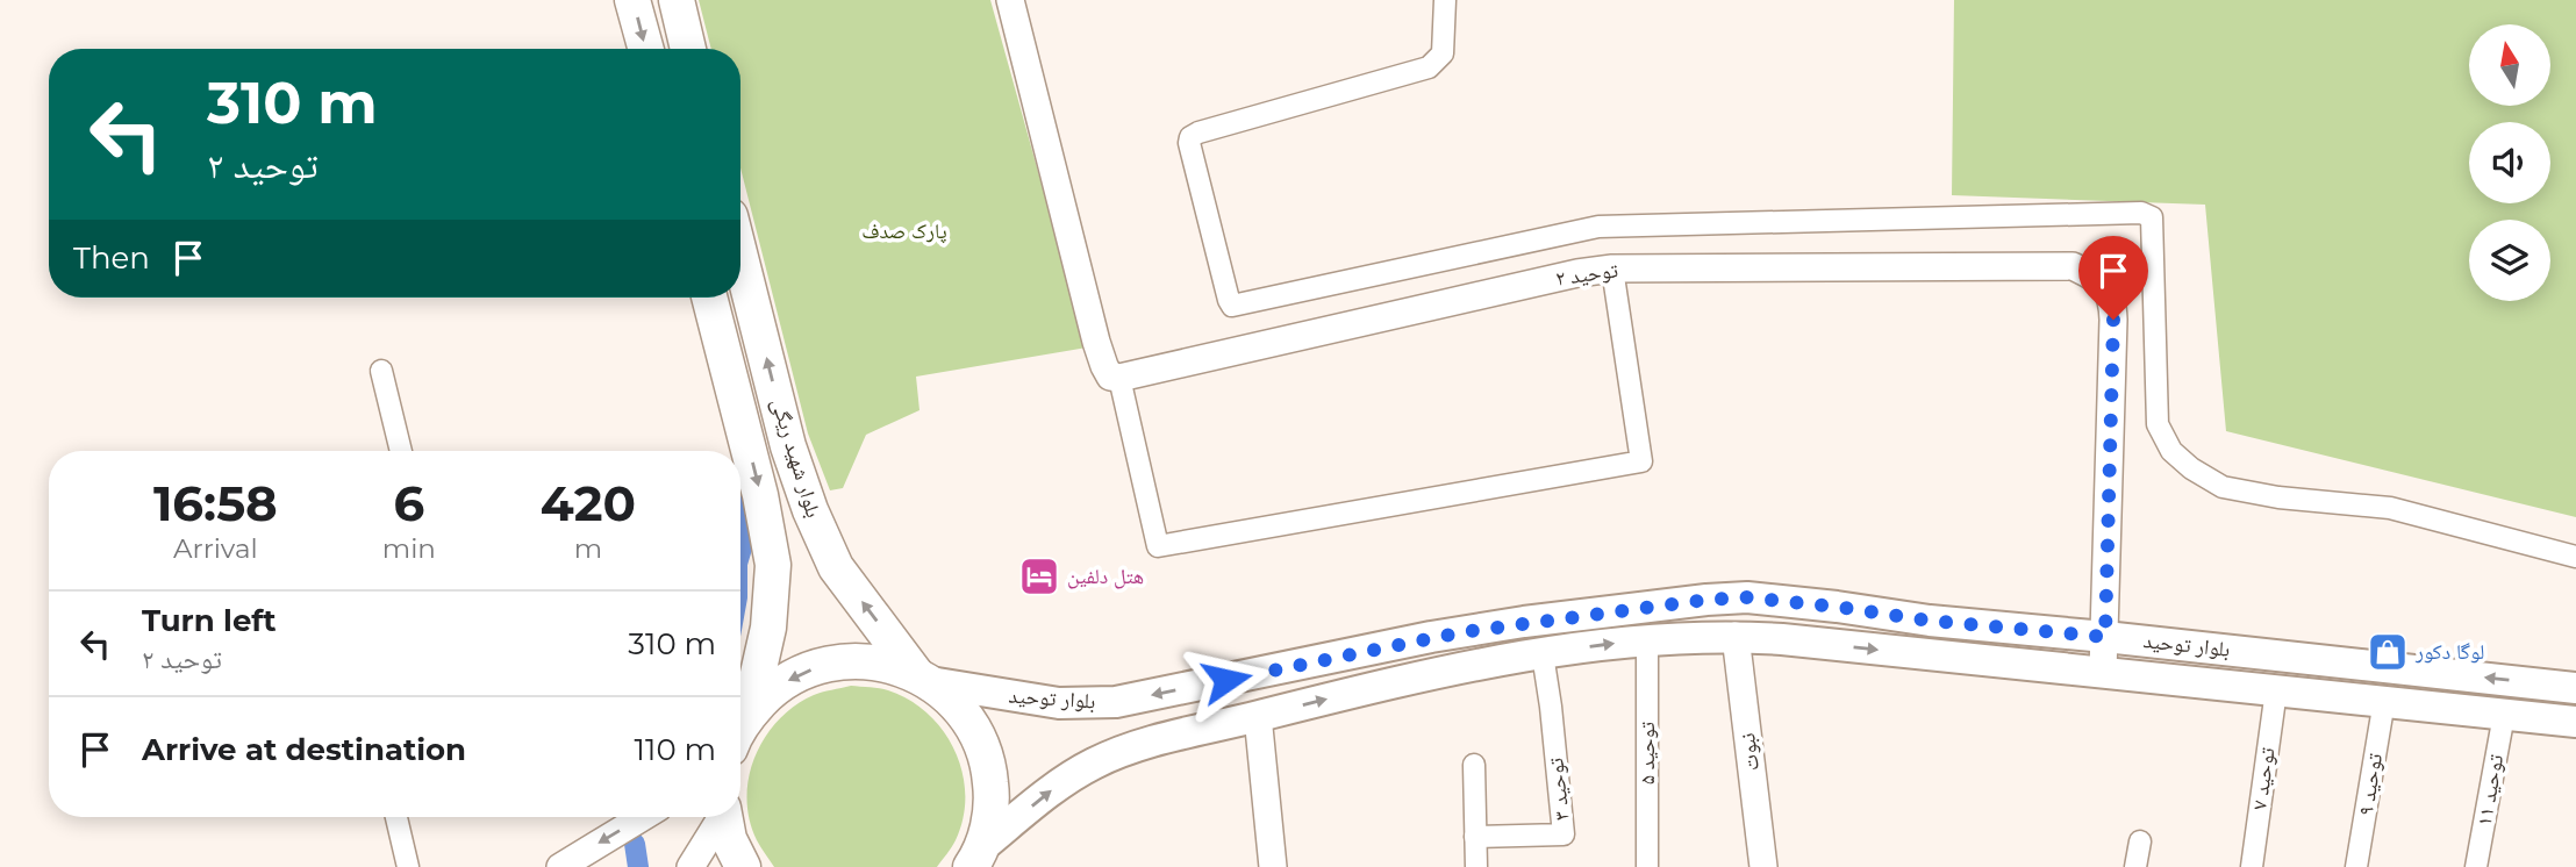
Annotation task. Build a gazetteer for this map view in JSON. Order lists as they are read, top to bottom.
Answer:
{
  "streets": {
    "highway": ["بلوار شهید ریگی"],
    "main road": ["بلوار توحید"],
    "street": [
      "توحید ۲",
      "نبوت",
      "توحید ۵",
      "توحید ۷",
      "توحید ۹",
      "توحید ۳",
      "توحید ۱۱"
    ]
  },
  "crossings": [
    ["توحید ۲", "بلوار توحید"],
    ["بلوار شهید ریگی", "بلوار توحید"],
    ["بلوار توحید", "نبوت"],
    ["بلوار توحید", "توحید ۵"],
    ["بلوار توحید", "توحید ۷"],
    ["بلوار توحید", "توحید ۹"],
    ["بلوار توحید", "توحید ۳"],
    ["بلوار توحید", "توحید ۱۱"]
  ],
  "parks": ["پارک صدف"],
  "places": {
    "hotel": ["هتل دلفین"],
    "shop": ["لوگا دکور"]
  },
  "north": "top",
  "page": {
    "turn": ["310 m", "توحید ۲"],
    "then": "Then",
    "eta": [
      "16:58",
      "Arrival",
      "6",
      "min",
      "420",
      "m"
    ],
    "list": [
      {
        "name": "Turn left",
        "note": "توحید ۲",
        "value": "310 m"
      },
      {
        "name": "Arrive at destination",
        "value": "110 m"
      }
    ]
  }
}
